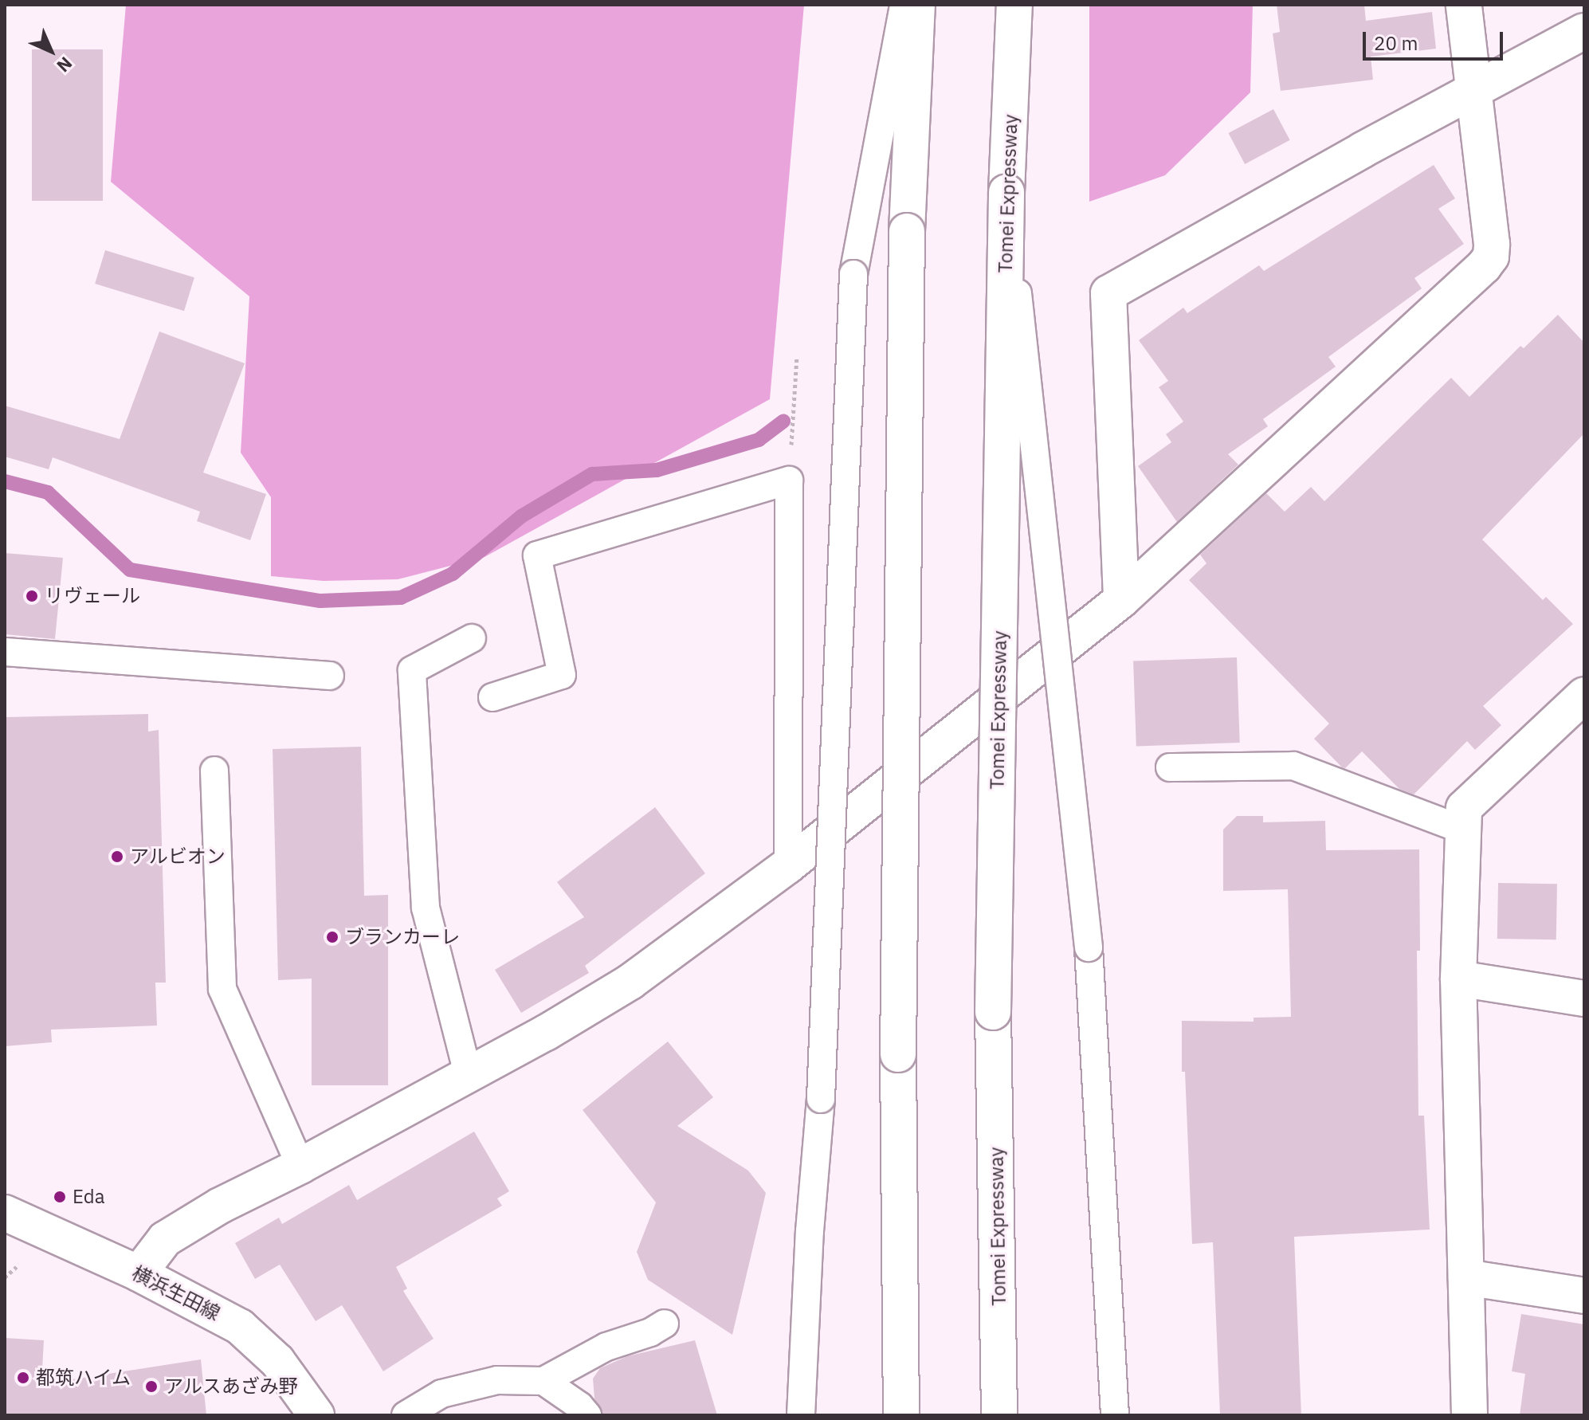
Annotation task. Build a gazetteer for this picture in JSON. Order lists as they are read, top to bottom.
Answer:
{
  "streets": {
    "main road": ["Tomei Expressway", "横浜生田線"]
  },
  "places": [
    "リヴェール",
    "アルビオン",
    "ブランカーレ",
    "Eda",
    "都筑ハイム",
    "アルスあざみ野"
  ],
  "scale_bar": "20 m",
  "north": "bottom right"
}
